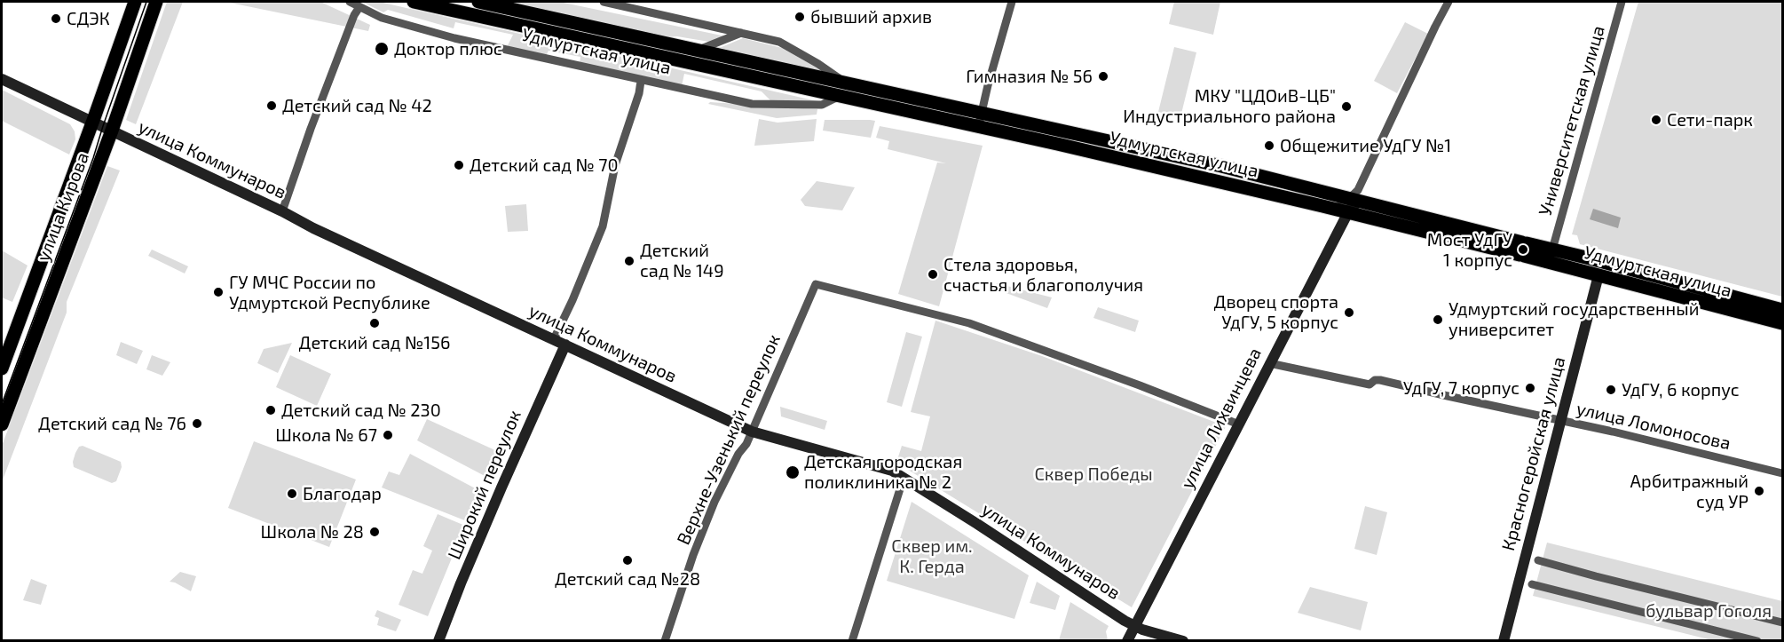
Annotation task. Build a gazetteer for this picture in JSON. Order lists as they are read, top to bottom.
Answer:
{
  "streets": {
    "main road": ["Удмуртская улица", "улица Кирова"],
    "street": [
      "Университетская улица",
      "улица Коммунаров",
      "улица Лихвинцева",
      "улица Ломоносова",
      "Верхне-Узенький переулок",
      "Красногеройская улица",
      "Широкий переулок"
    ]
  },
  "crossings": [
    ["Удмуртская улица", "Университетская улица"],
    ["Удмуртская улица", "улица Лихвинцева"],
    ["Удмуртская улица", "Красногеройская улица"],
    ["улица Коммунаров", "улица Кирова"],
    ["улица Коммунаров", "улица Лихвинцева"],
    ["улица Коммунаров", "Верхне-Узенький переулок"],
    ["улица Коммунаров", "Широкий переулок"],
    ["улица Лихвинцева", "улица Ломоносова"],
    ["улица Лихвинцева", "Верхне-Узенький переулок"],
    ["улица Ломоносова", "Красногеройская улица"]
  ],
  "parks": ["Сквер Победы", "Сквер им. К. Герда", "бульвар Гоголя"],
  "places": [
    "бывший архив",
    "СДЭК",
    "Доктор плюс",
    "Гимназия № 56",
    "Детский сад № 42",
    "МКУ \"ЦДОиВ-ЦБ\" Индустриального района",
    "Сети-парк",
    "Общежитие УдГУ №1",
    "Детский сад № 70",
    "Мост УдГУ 1 корпус",
    "Детский сад № 149",
    "Стела здоровья, счастья и благополучия",
    "ГУ МЧС России по Удмуртской Республике",
    "Дворец спорта УдГУ, 5 корпус",
    "Удмуртский государственный университет",
    "Детский сад №156",
    "УдГУ, 7 корпус",
    "УдГУ, 6 корпус",
    "Детский сад № 230",
    "Детский сад № 76",
    "Школа № 67",
    "Детская городская поликлиника № 2",
    "Арбитражный суд УР",
    "Благодар",
    "Школа № 28",
    "Детский сад №28"
  ]
}
